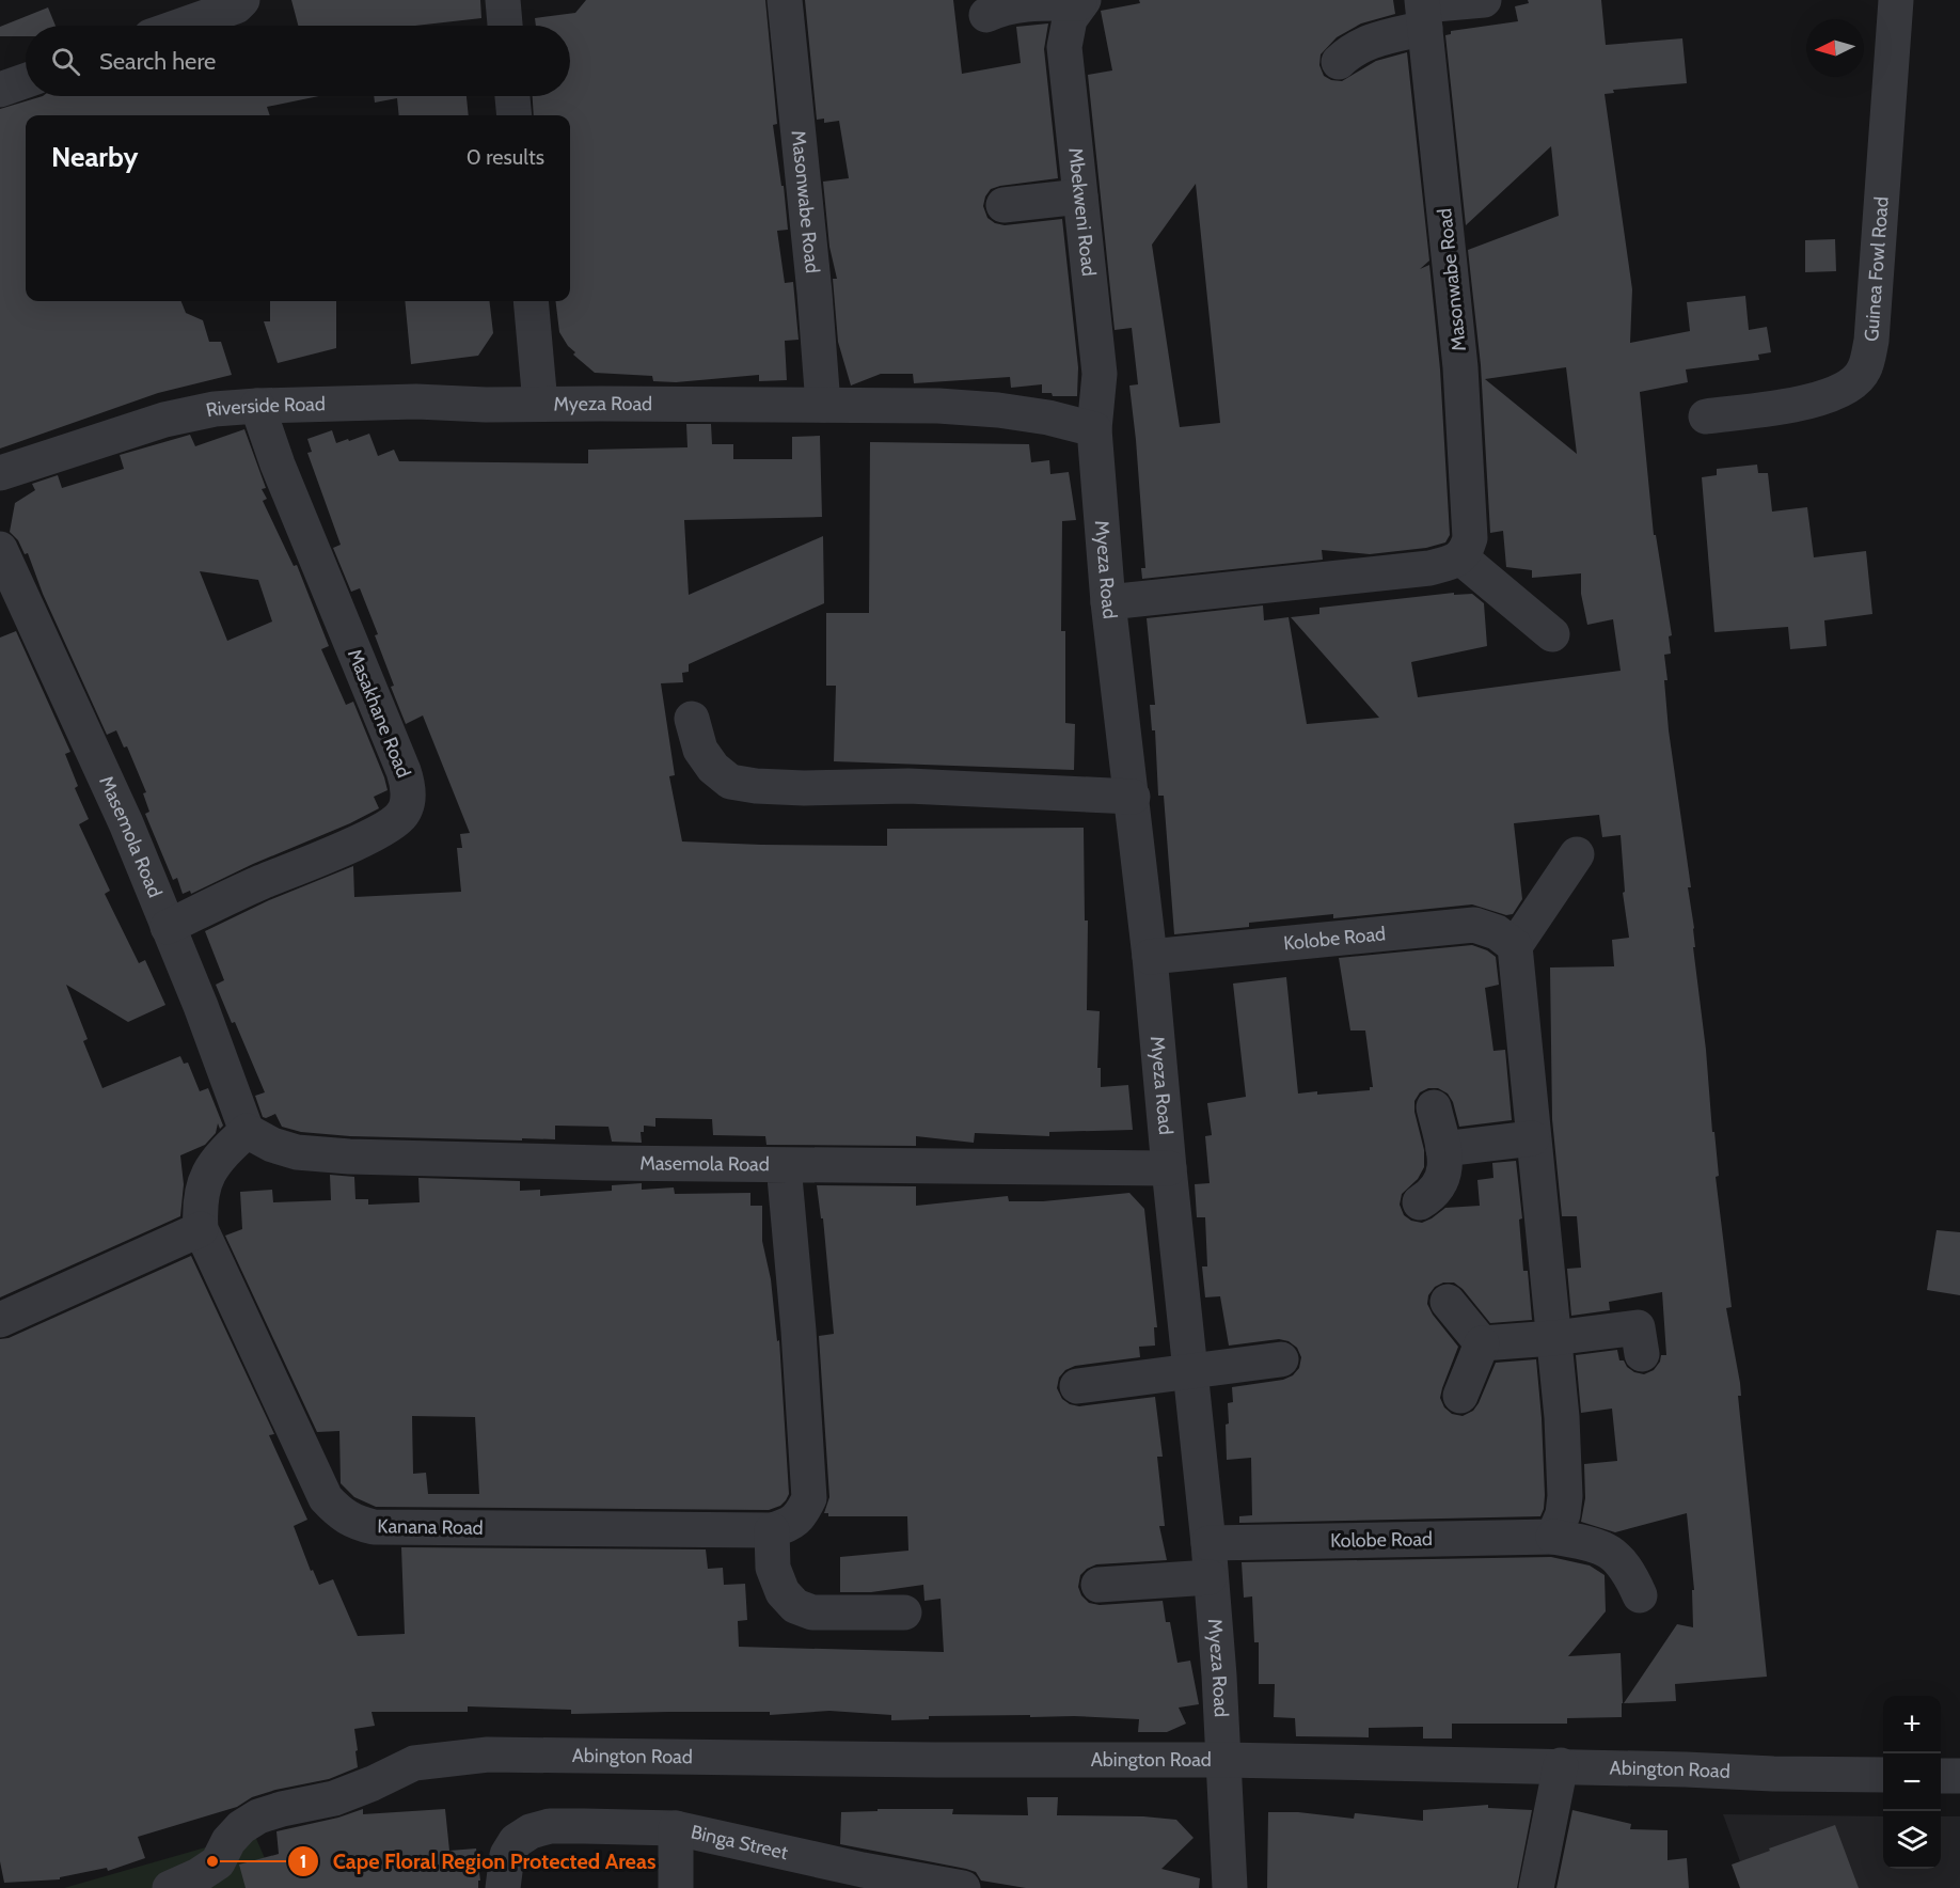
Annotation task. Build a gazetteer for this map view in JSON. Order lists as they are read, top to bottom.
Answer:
{
  "streets": {
    "street": [
      "Masonwabe Road",
      "Mbekweni Road",
      "Guinea Fowl Road",
      "Myeza Road",
      "Riverside Road",
      "Masakhane Road",
      "Masemola Road",
      "Kolobe Road",
      "Kanana Road",
      "Abington Road",
      "Binga Street"
    ]
  },
  "crossings": [
    ["Masonwabe Road", "Myeza Road"],
    ["Mbekweni Road", "Myeza Road"],
    ["Myeza Road", "Riverside Road"],
    ["Myeza Road", "Masemola Road"],
    ["Myeza Road", "Kolobe Road"],
    ["Myeza Road", "Abington Road"],
    ["Riverside Road", "Masakhane Road"],
    ["Masakhane Road", "Masemola Road"],
    ["Masemola Road", "Kanana Road"]
  ],
  "places": ["Cape Floral Region Protected Areas"],
  "north": "left",
  "page": {
    "search": "Search here",
    "heading": ["Nearby", "0 results"],
    "map_buttons": ["+", "−"]
  }
}
